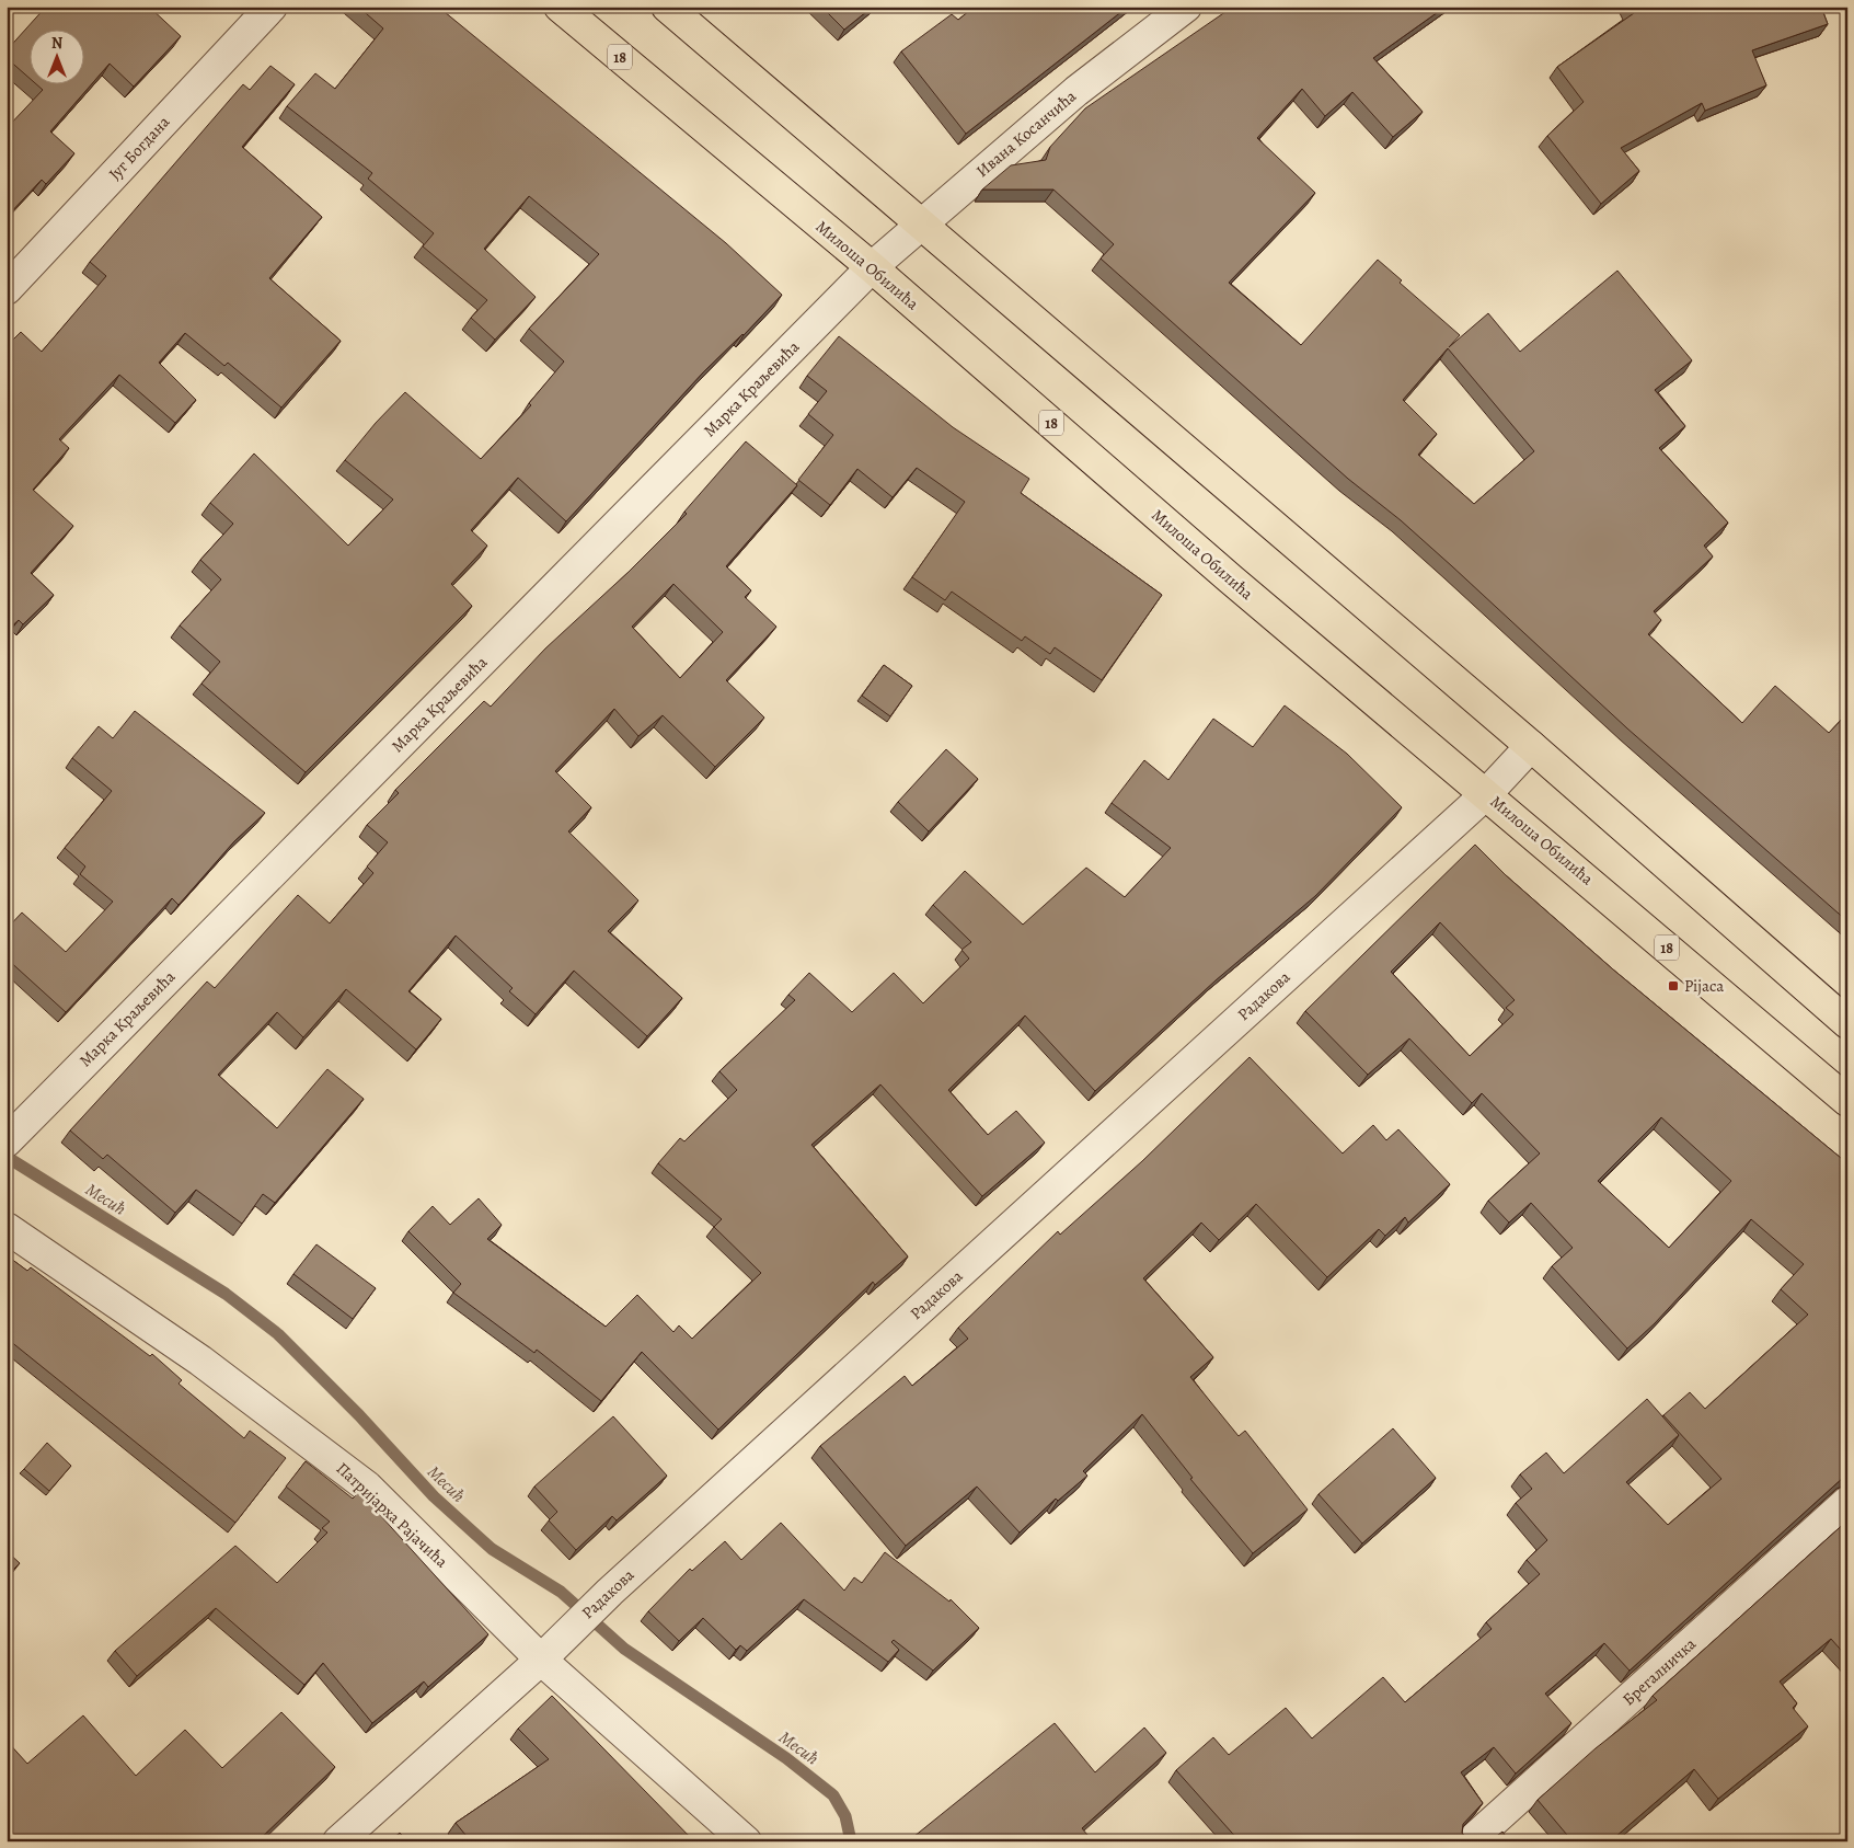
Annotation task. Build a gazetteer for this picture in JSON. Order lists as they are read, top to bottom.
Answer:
{
  "streets": {
    "main road": ["18", "Милоша Обилића"],
    "street": [
      "Ивана Косанчића",
      "Југ Богдана",
      "Марка Краљевића",
      "Радакова",
      "Патријарха Рајачића",
      "Брегалничка"
    ]
  },
  "crossings": [
    ["Ивана Косанчића", "Милоша Обилића"],
    ["Ивана Косанчића", "Марка Краљевића"],
    ["Милоша Обилића", "Марка Краљевића"],
    ["Милоша Обилића", "Радакова"],
    ["Радакова", "Патријарха Рајачића"]
  ],
  "water": ["Месић"],
  "places": {
    "transit": ["Pijaca"]
  },
  "north": "top"
}
